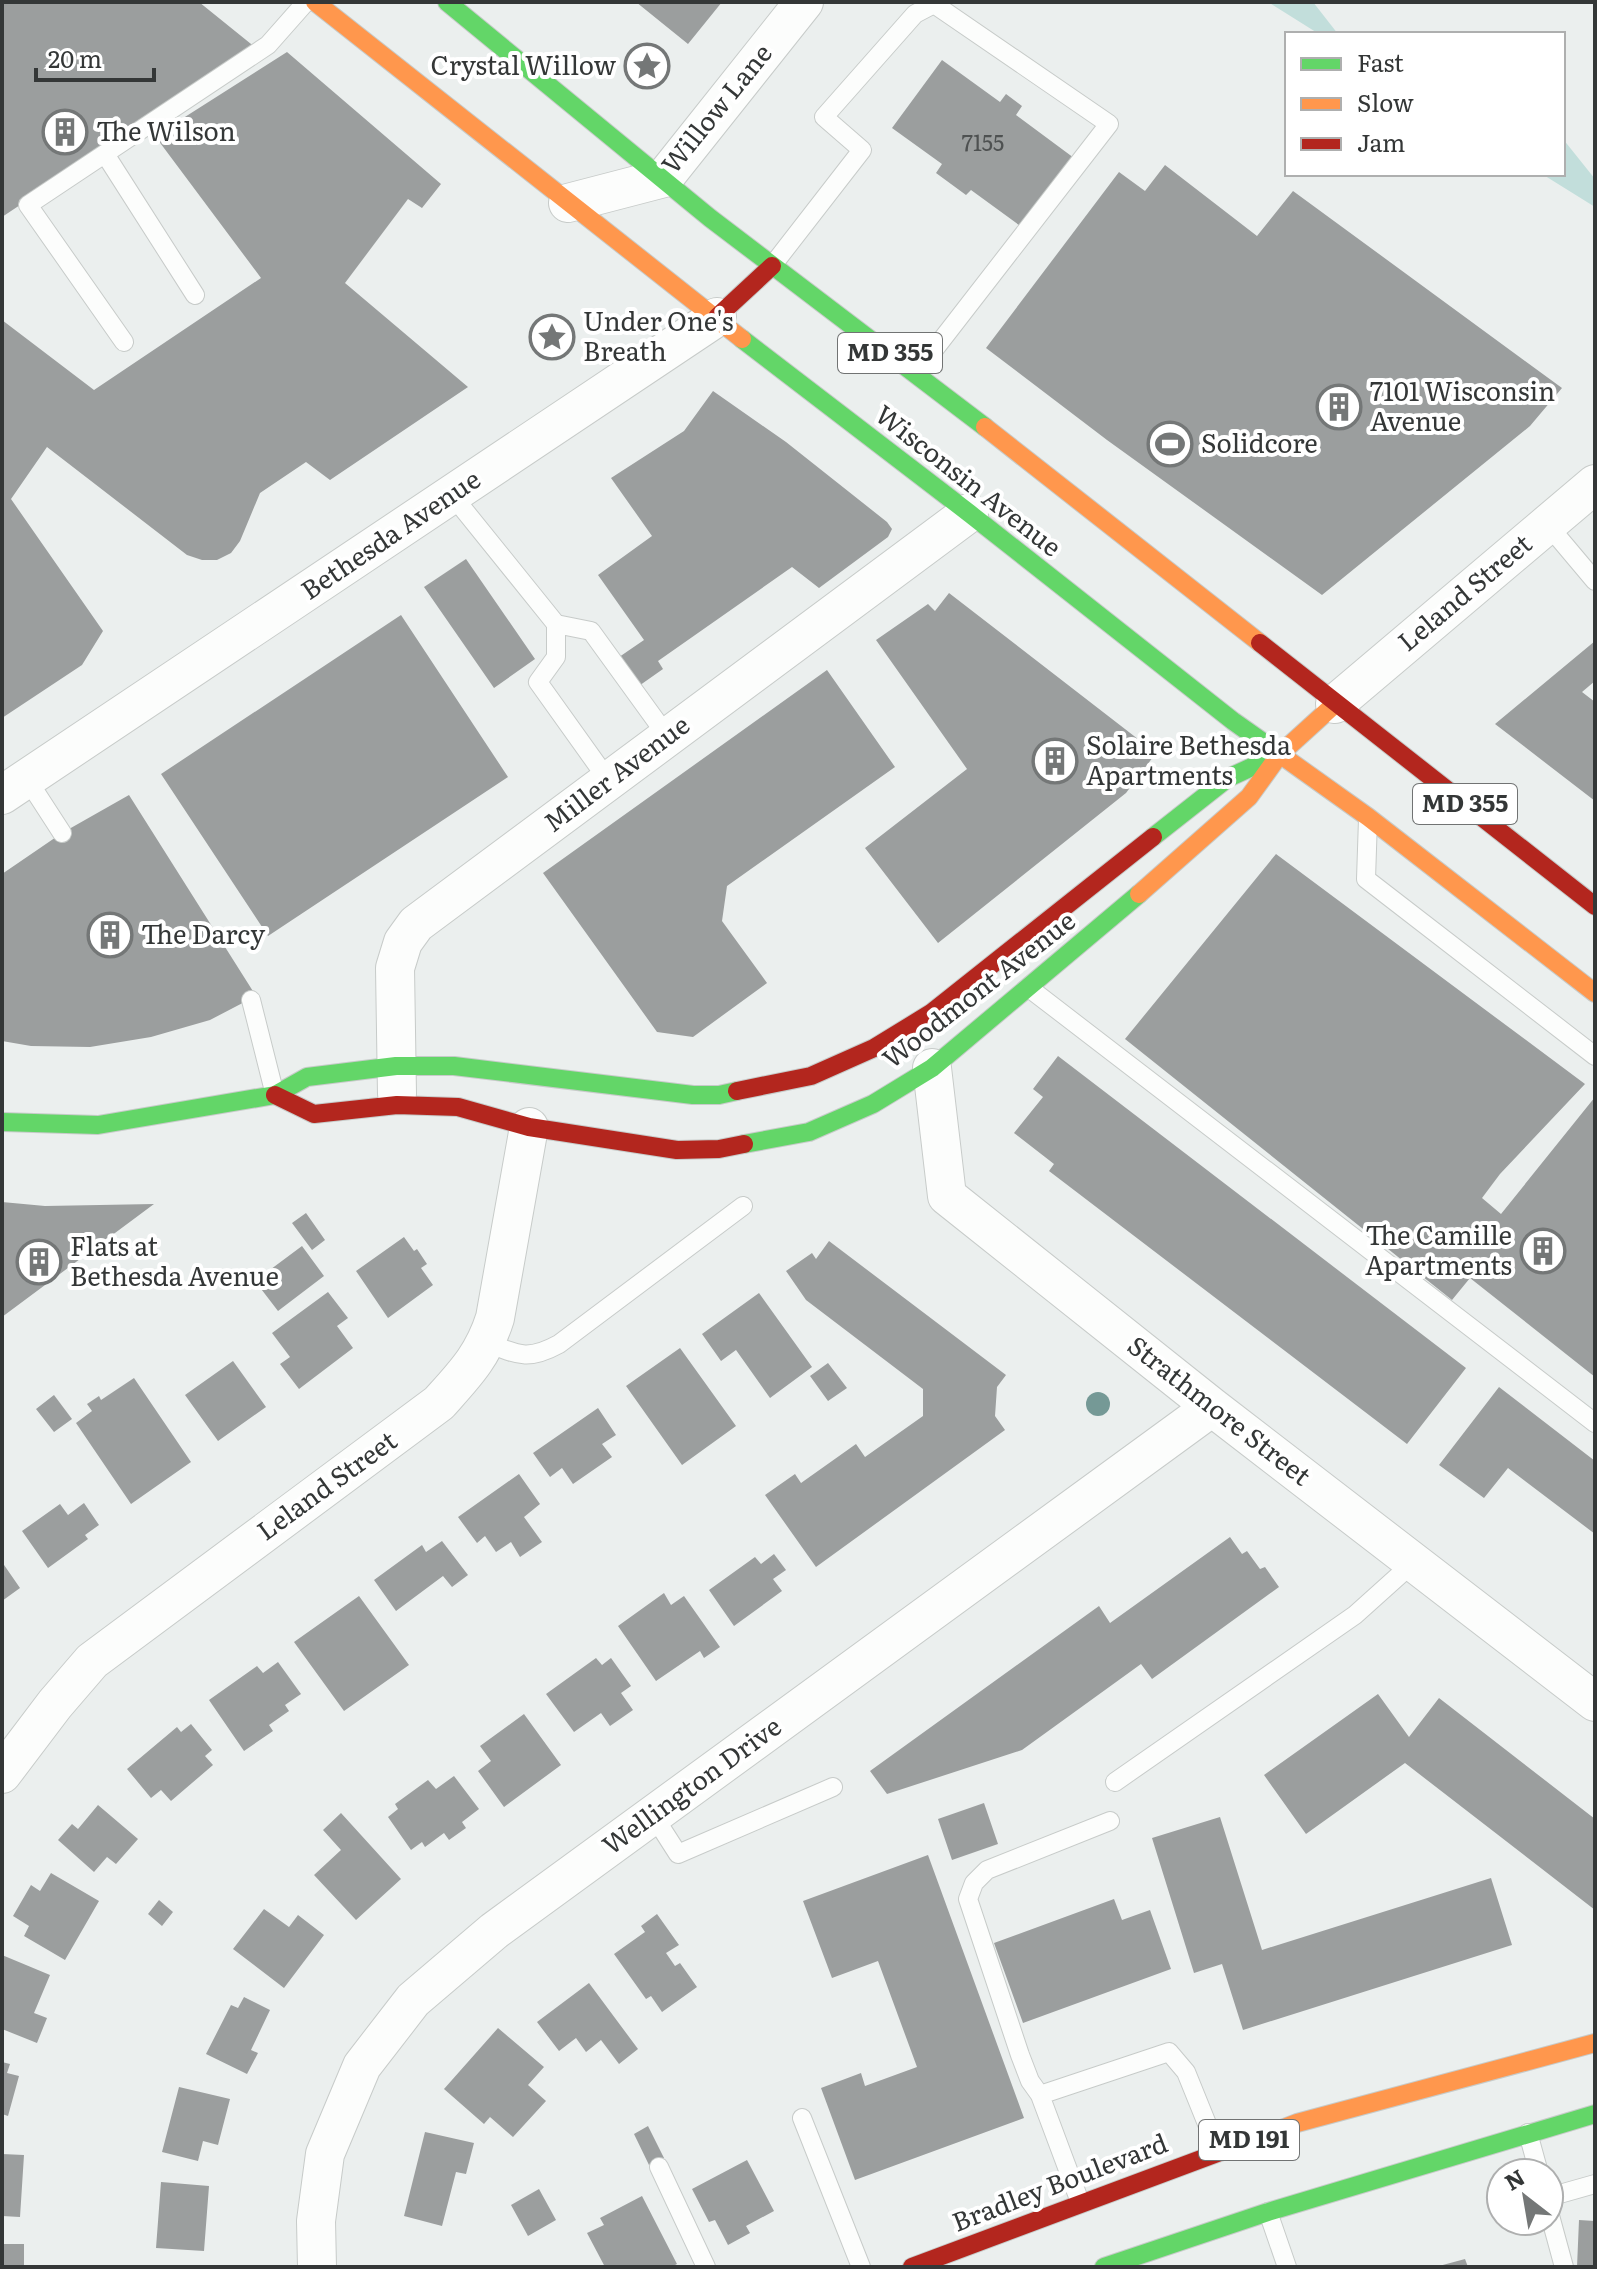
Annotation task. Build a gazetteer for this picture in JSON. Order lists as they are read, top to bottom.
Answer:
{
  "streets": {
    "main road": [
      "MD 355",
      "Wisconsin Avenue",
      "Bethesda Avenue",
      "Woodmont Avenue",
      "MD 191",
      "Bradley Boulevard"
    ],
    "street": [
      "Willow Lane",
      "Leland Street",
      "Miller Avenue",
      "Strathmore Street",
      "Wellington Drive"
    ]
  },
  "crossings": [
    ["Willow Lane", "Wisconsin Avenue"],
    ["Wisconsin Avenue", "Bethesda Avenue"],
    ["Wisconsin Avenue", "Leland Street"],
    ["Wisconsin Avenue", "Miller Avenue"],
    ["Wisconsin Avenue", "Woodmont Avenue"],
    ["Leland Street", "Woodmont Avenue"],
    ["Miller Avenue", "Woodmont Avenue"],
    ["Woodmont Avenue", "Strathmore Street"],
    ["Strathmore Street", "Wellington Drive"]
  ],
  "places": {
    "place": ["Crystal Willow", "Under One's Breath"],
    "building": [
      "The Wilson",
      "7101 Wisconsin Avenue",
      "Solaire Bethesda Apartments",
      "The Darcy",
      "The Camille Apartments",
      "Flats at Bethesda Avenue"
    ],
    "sports": ["Solidcore"]
  },
  "house_numbers": ["7155"],
  "legend": ["Fast", "Slow", "Jam"],
  "scale_bar": "20 m",
  "north": "top left"
}
